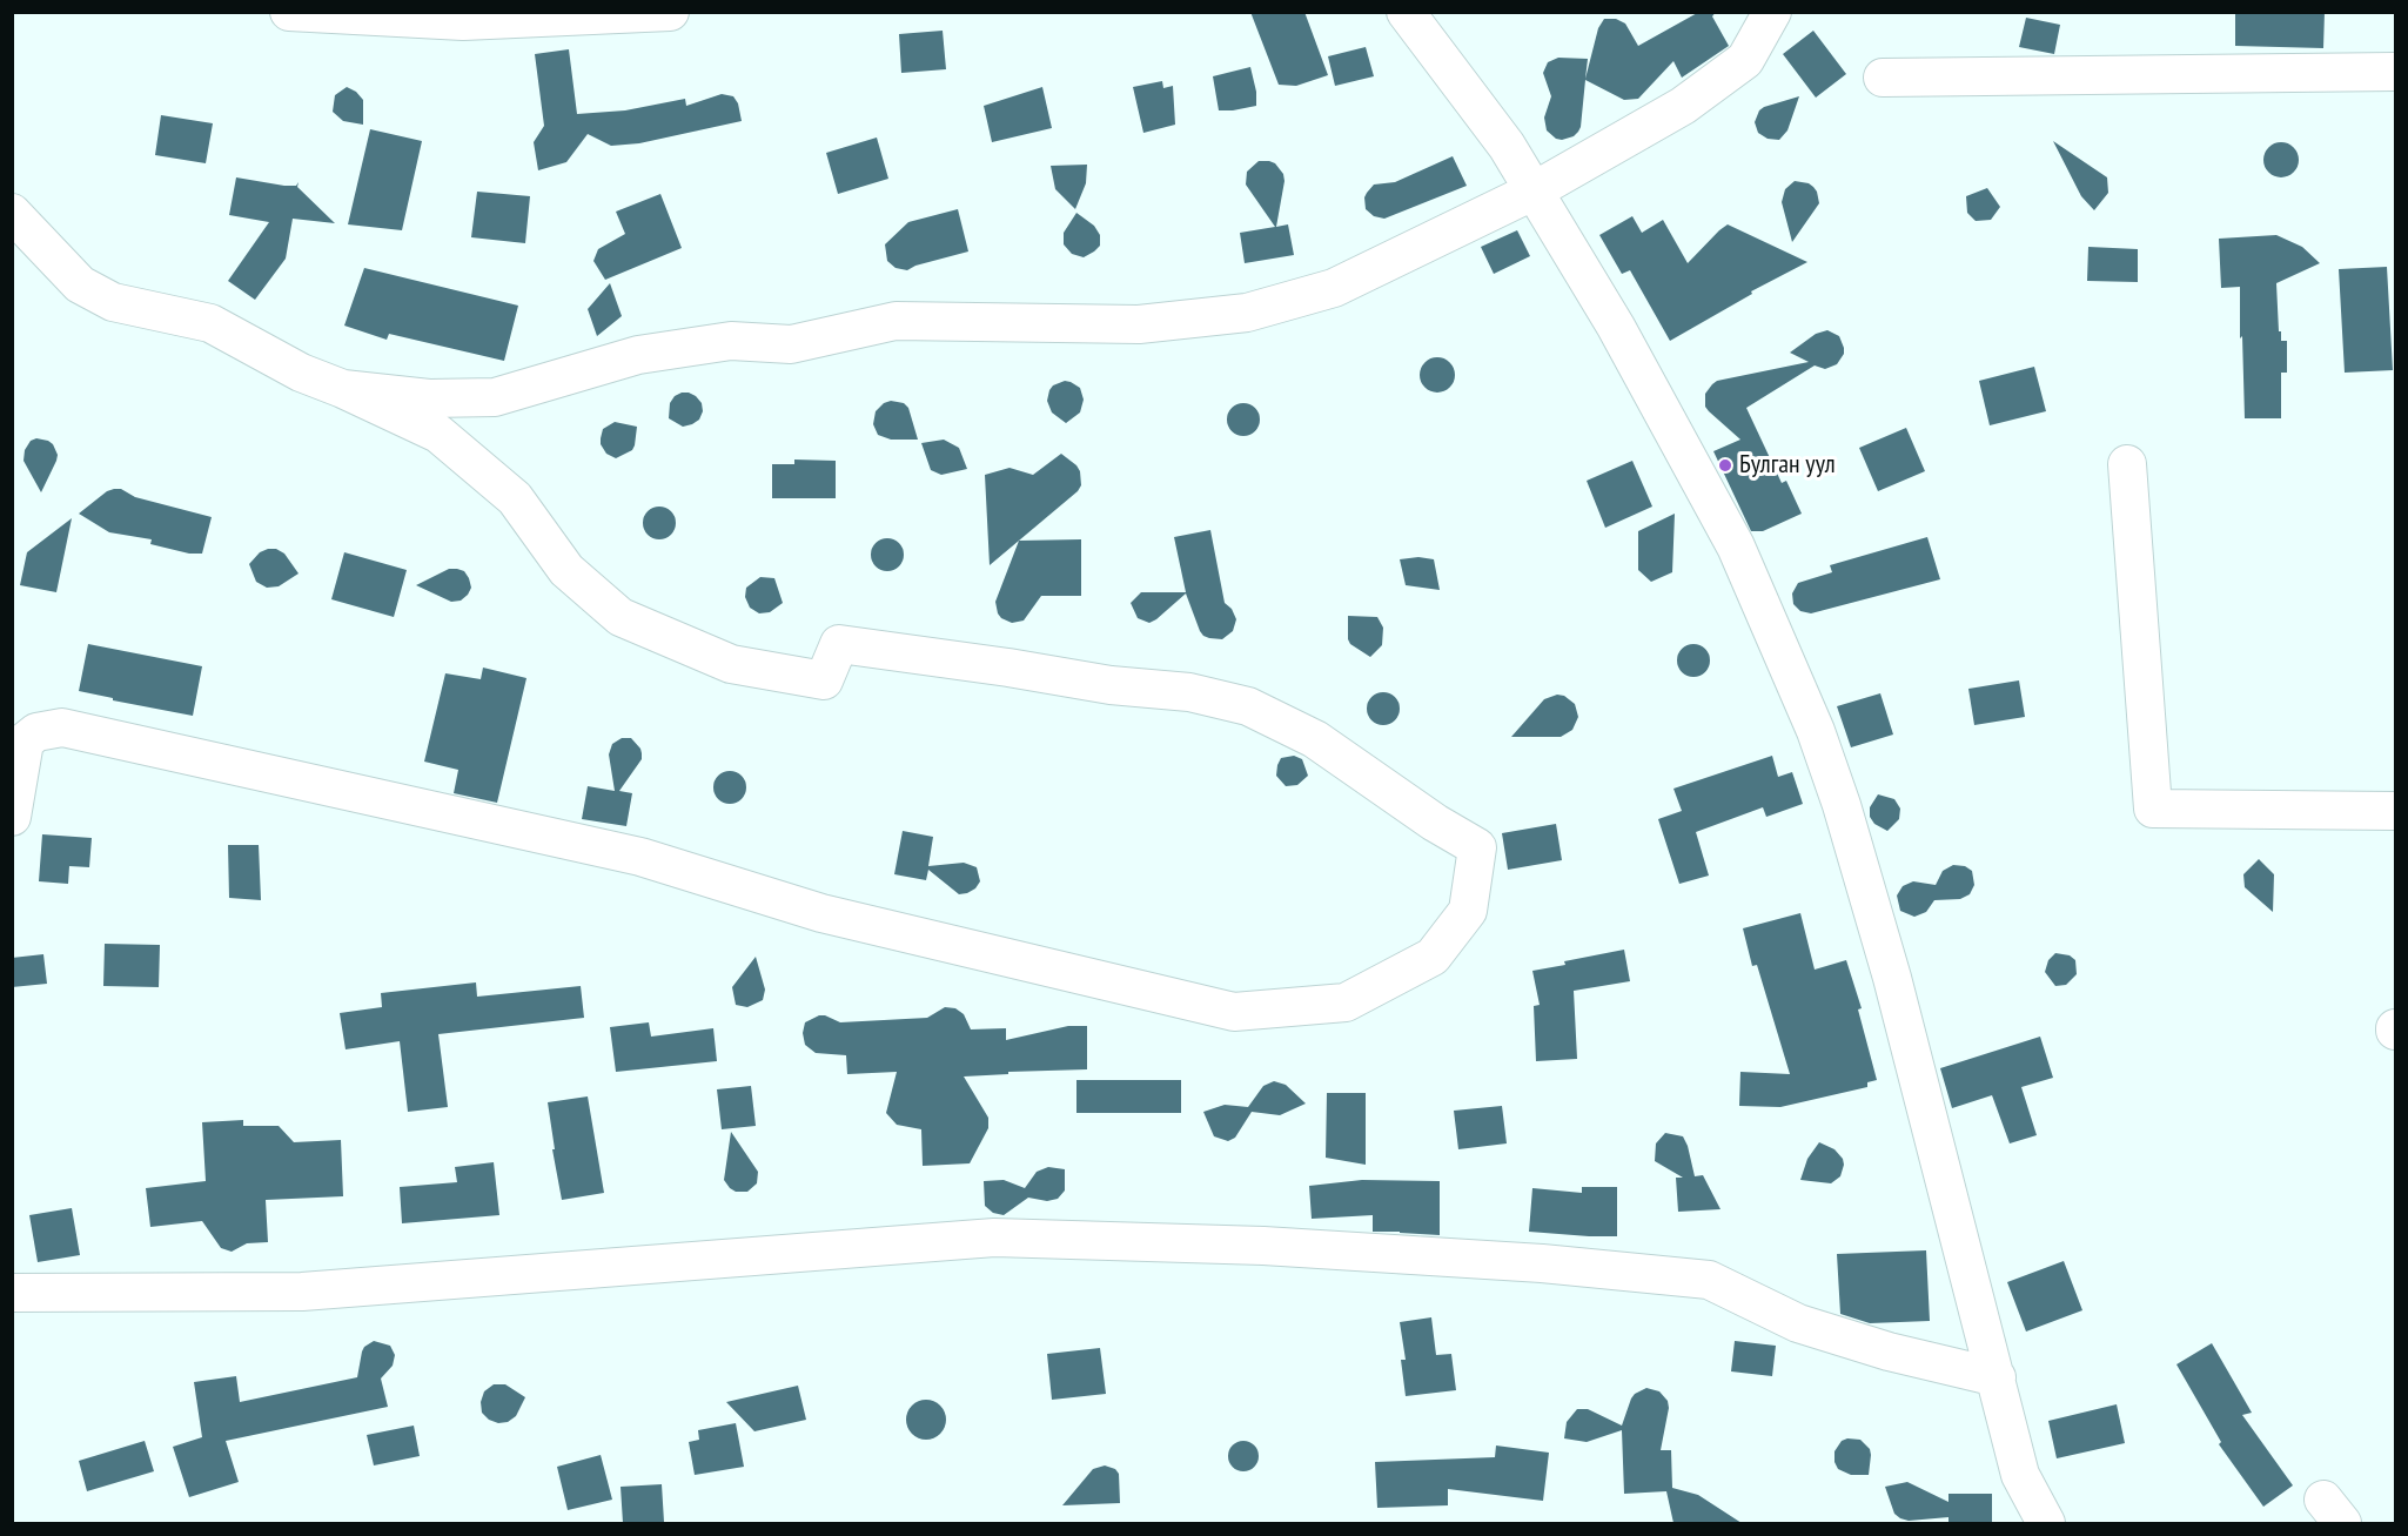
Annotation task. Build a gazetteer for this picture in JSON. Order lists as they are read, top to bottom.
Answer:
{
  "places": ["Булган уул"]
}
